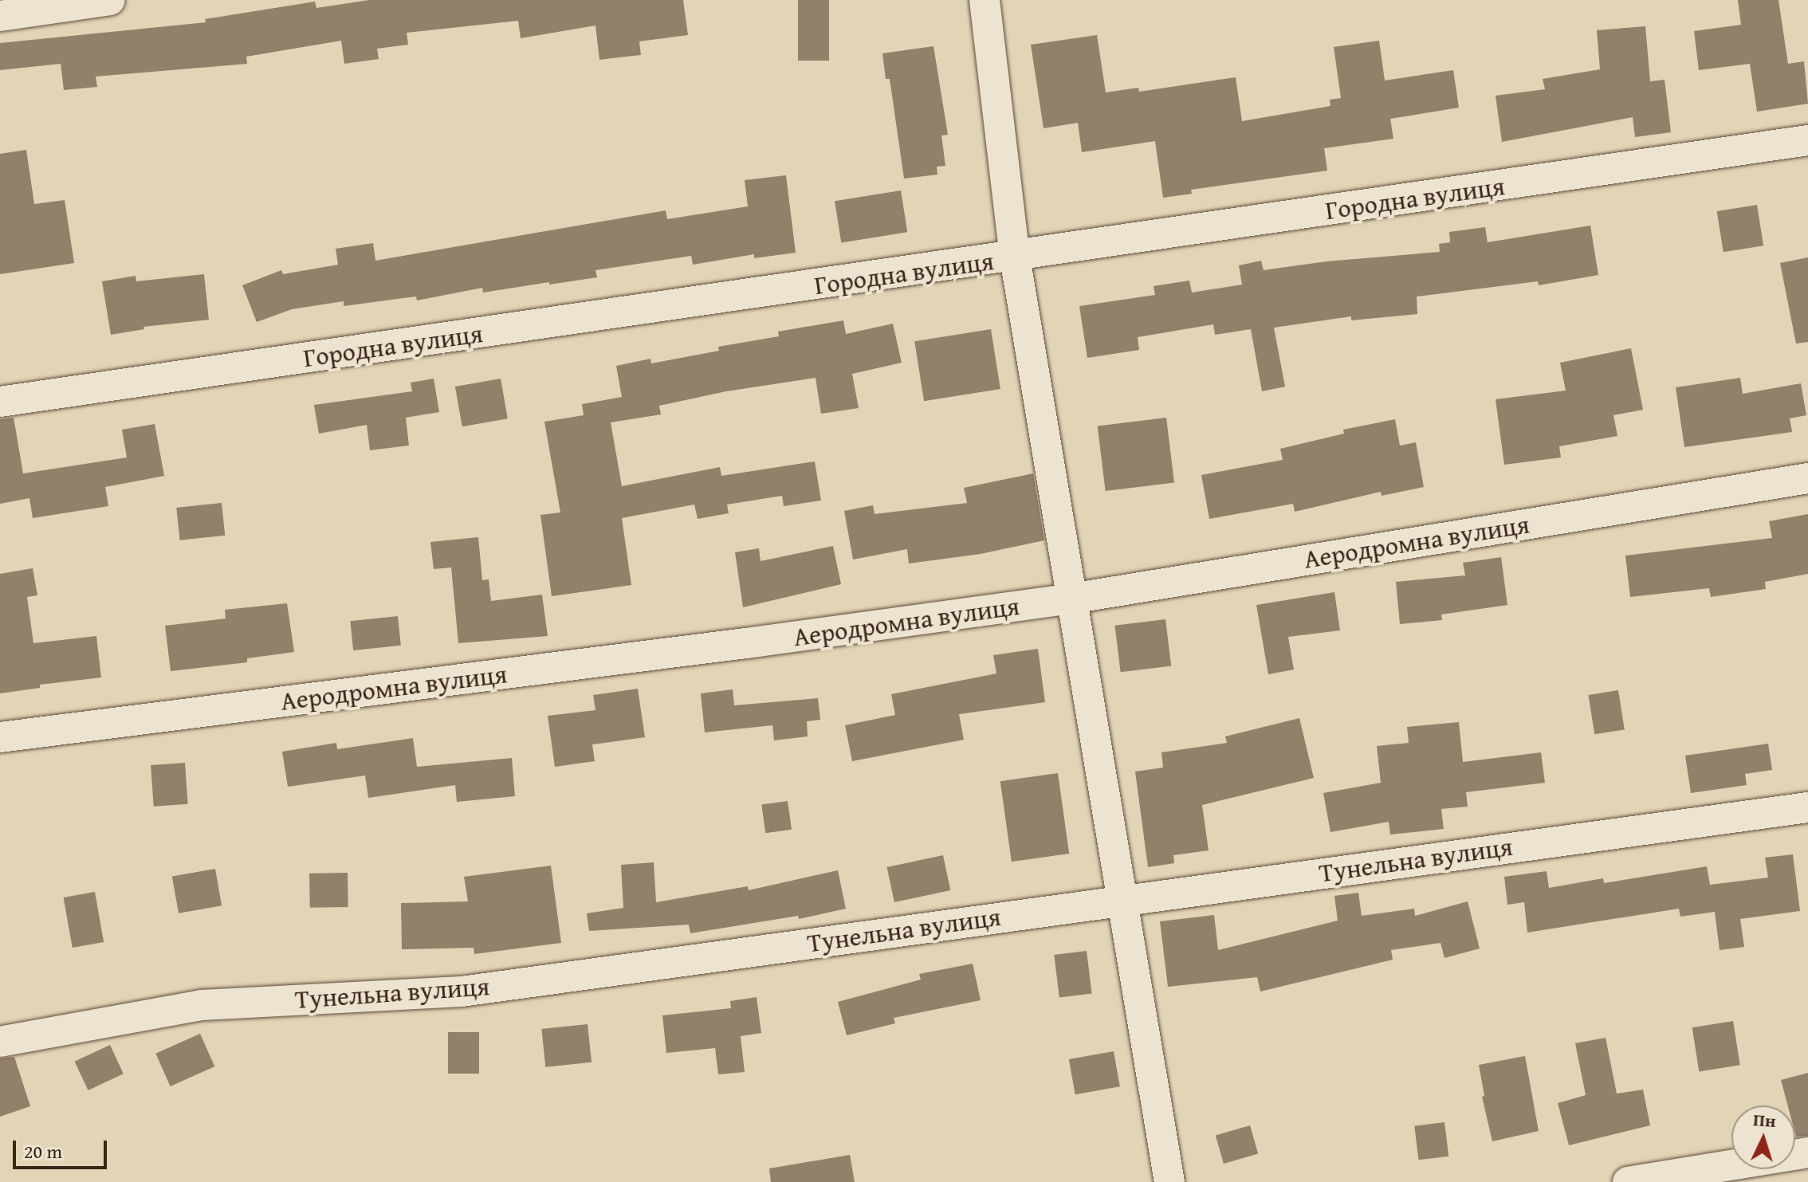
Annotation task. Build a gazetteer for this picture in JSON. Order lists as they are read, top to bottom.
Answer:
{
  "streets": {
    "street": ["Городна вулиця", "Аеродромна вулиця", "Тунельна вулиця"]
  },
  "scale_bar": "20 m",
  "north": "top"
}
